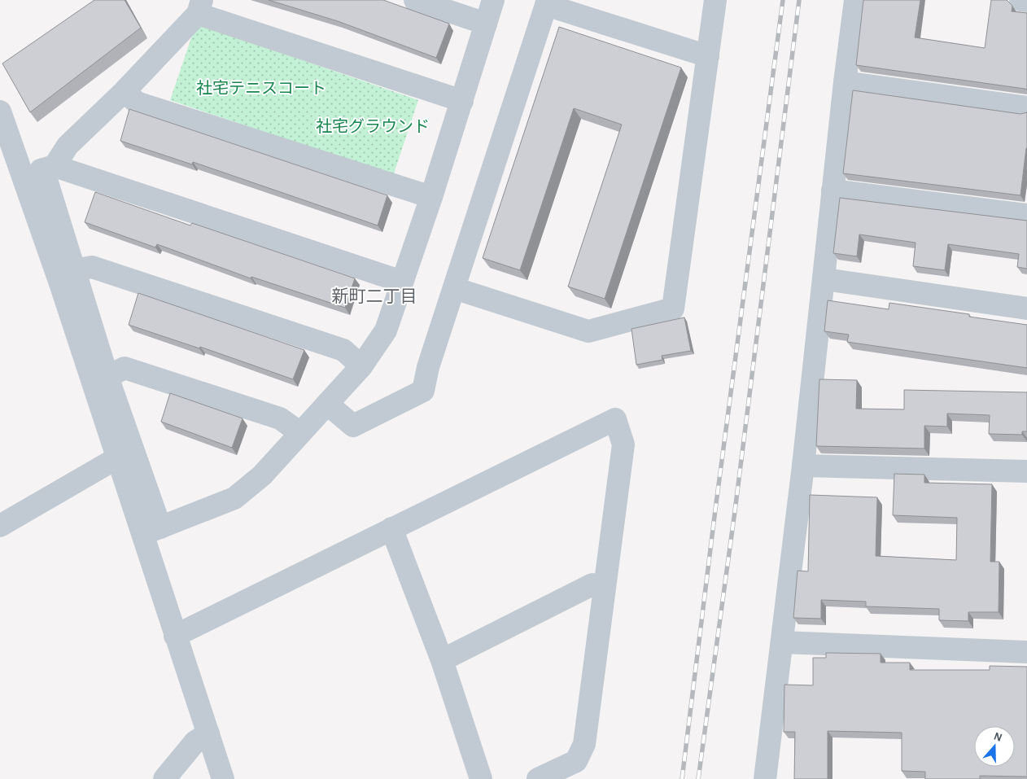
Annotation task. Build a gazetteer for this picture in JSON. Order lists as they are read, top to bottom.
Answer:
{
  "districts": ["新町二丁目"],
  "parks": ["社宅テニスコート", "社宅グラウンド"],
  "north": "top"
}
